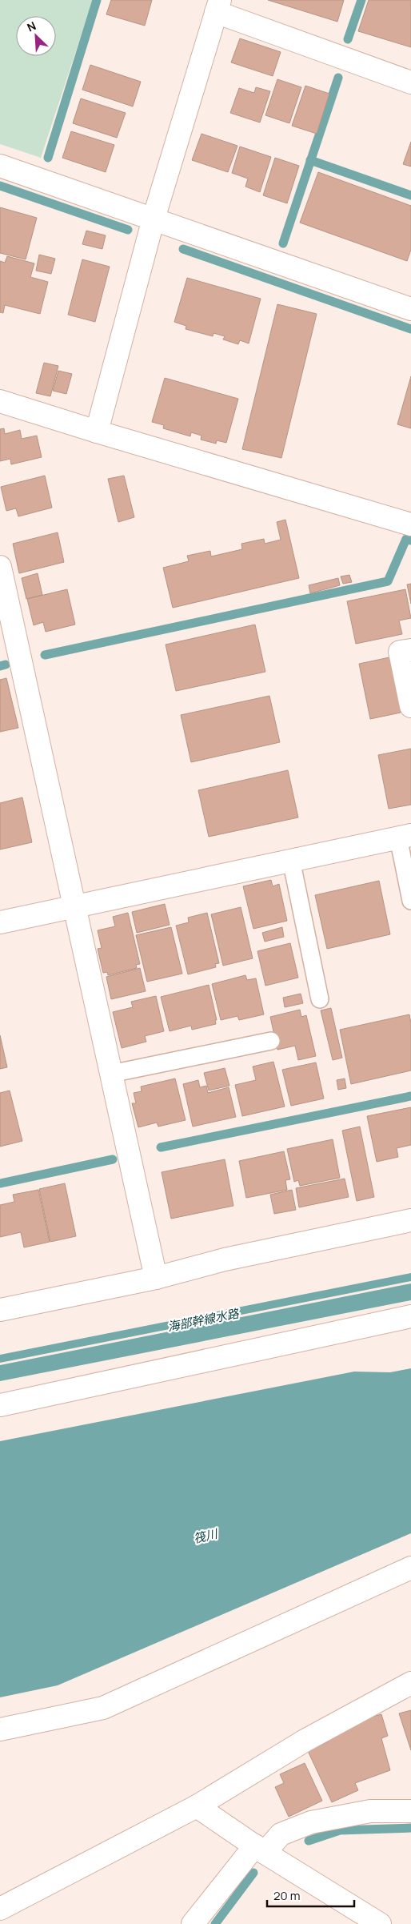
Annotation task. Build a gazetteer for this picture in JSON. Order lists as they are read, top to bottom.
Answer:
{
  "water": ["海部幹線水路", "筏川"],
  "scale_bar": "20 m",
  "north": "top left"
}
